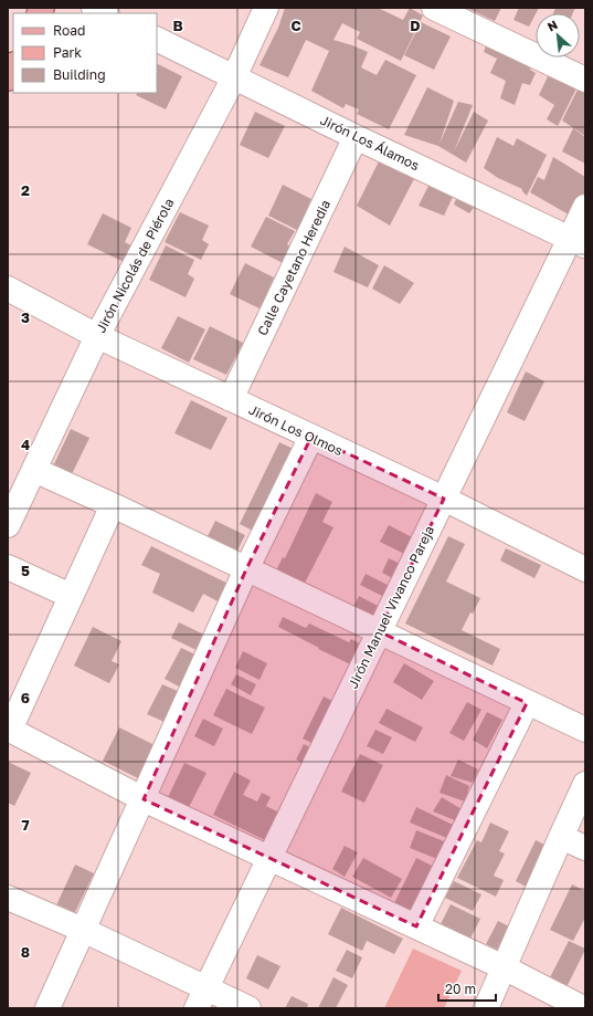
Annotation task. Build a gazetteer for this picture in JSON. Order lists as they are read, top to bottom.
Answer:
{
  "streets": {
    "street": [
      "Jirón Los Álamos",
      "Jirón Nicolás de Piérola",
      "Calle Cayetano Heredia",
      "Jirón Los Olmos",
      "Jirón Manuel Vivanco Pareja"
    ]
  },
  "crossings": [
    ["Jirón Los Álamos", "Jirón Nicolás de Piérola"],
    ["Jirón Los Álamos", "Calle Cayetano Heredia"],
    ["Jirón Los Álamos", "Jirón Manuel Vivanco Pareja"],
    ["Jirón Nicolás de Piérola", "Jirón Los Olmos"],
    ["Calle Cayetano Heredia", "Jirón Los Olmos"],
    ["Jirón Los Olmos", "Jirón Manuel Vivanco Pareja"]
  ],
  "legend": ["Road", "Park", "Building"],
  "scale_bar": "20 m",
  "north": "top left",
  "grid": {
    "columns": ["B", "C", "D"],
    "rows": [
      "2",
      "3",
      "4",
      "5",
      "6",
      "7",
      "8"
    ]
  }
}
